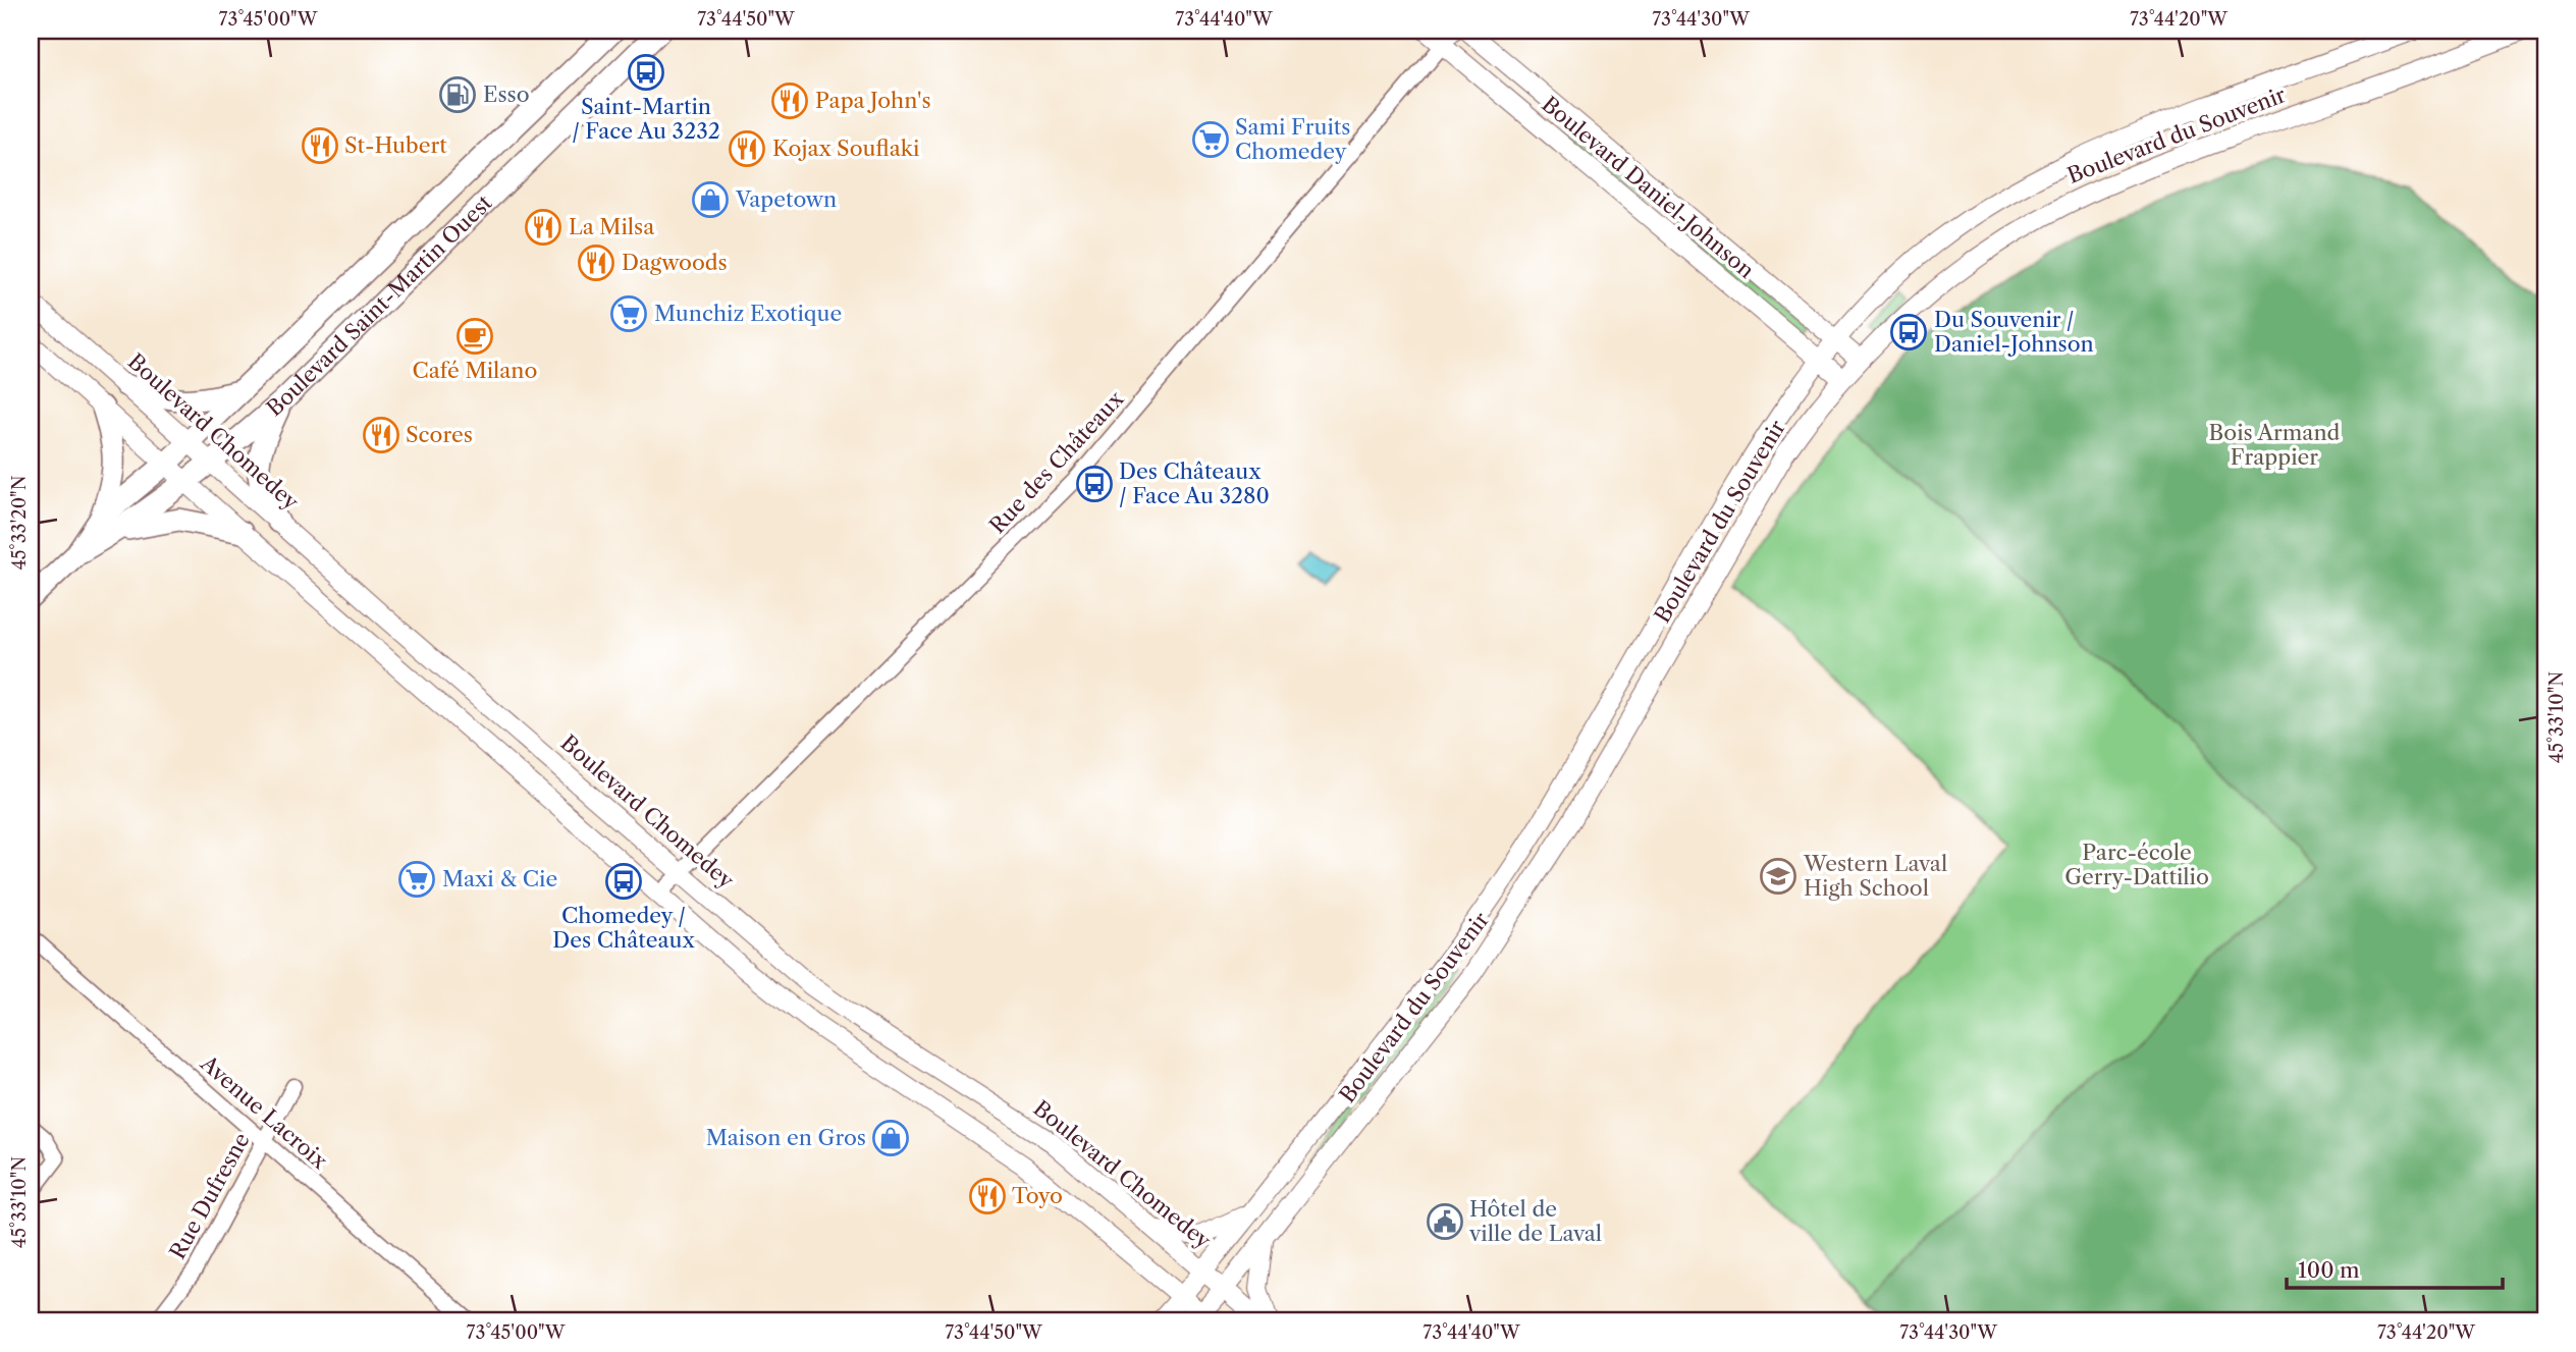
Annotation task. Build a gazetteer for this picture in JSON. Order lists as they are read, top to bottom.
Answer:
{
  "streets": {
    "main road": ["Boulevard Saint-Martin Ouest"],
    "street": [
      "Boulevard du Souvenir",
      "Boulevard Daniel-Johnson",
      "Boulevard Chomedey",
      "Rue des Châteaux",
      "Avenue Lacroix",
      "Rue Dufresne"
    ]
  },
  "crossings": [
    ["Boulevard du Souvenir", "Boulevard Daniel-Johnson"],
    ["Boulevard du Souvenir", "Boulevard Chomedey"],
    ["Boulevard Daniel-Johnson", "Rue des Châteaux"],
    ["Boulevard Saint-Martin Ouest", "Boulevard Chomedey"],
    ["Boulevard Chomedey", "Rue des Châteaux"],
    ["Avenue Lacroix", "Rue Dufresne"]
  ],
  "parks": ["Bois Armand Frappier", "Parc-école Gerry-Dattilio"],
  "places": {
    "bus stop": [
      "Saint-Martin / Face Au 3232",
      "Du Souvenir / Daniel-Johnson",
      "Des Châteaux / Face Au 3280",
      "Chomedey / Des Châteaux"
    ],
    "fuel station": ["Esso"],
    "restaurant": [
      "Papa John's",
      "St-Hubert",
      "Kojax Souflaki",
      "La Milsa",
      "Dagwoods",
      "Scores",
      "Toyo"
    ],
    "supermarket": ["Sami Fruits Chomedey", "Munchiz Exotique", "Maxi & Cie"],
    "shop": ["Vapetown", "Maison en Gros"],
    "cafe": ["Café Milano"],
    "school or university": ["Western Laval High School"],
    "public building": ["Hôtel de ville de Laval"]
  },
  "scale_bar": "100 m",
  "coordinates": [
    "73°45'00\"W",
    "73°44'50\"W",
    "73°44'40\"W",
    "73°44'30\"W",
    "73°44'20\"W",
    "45°33'20\"N",
    "45°33'10\"N"
  ]
}
